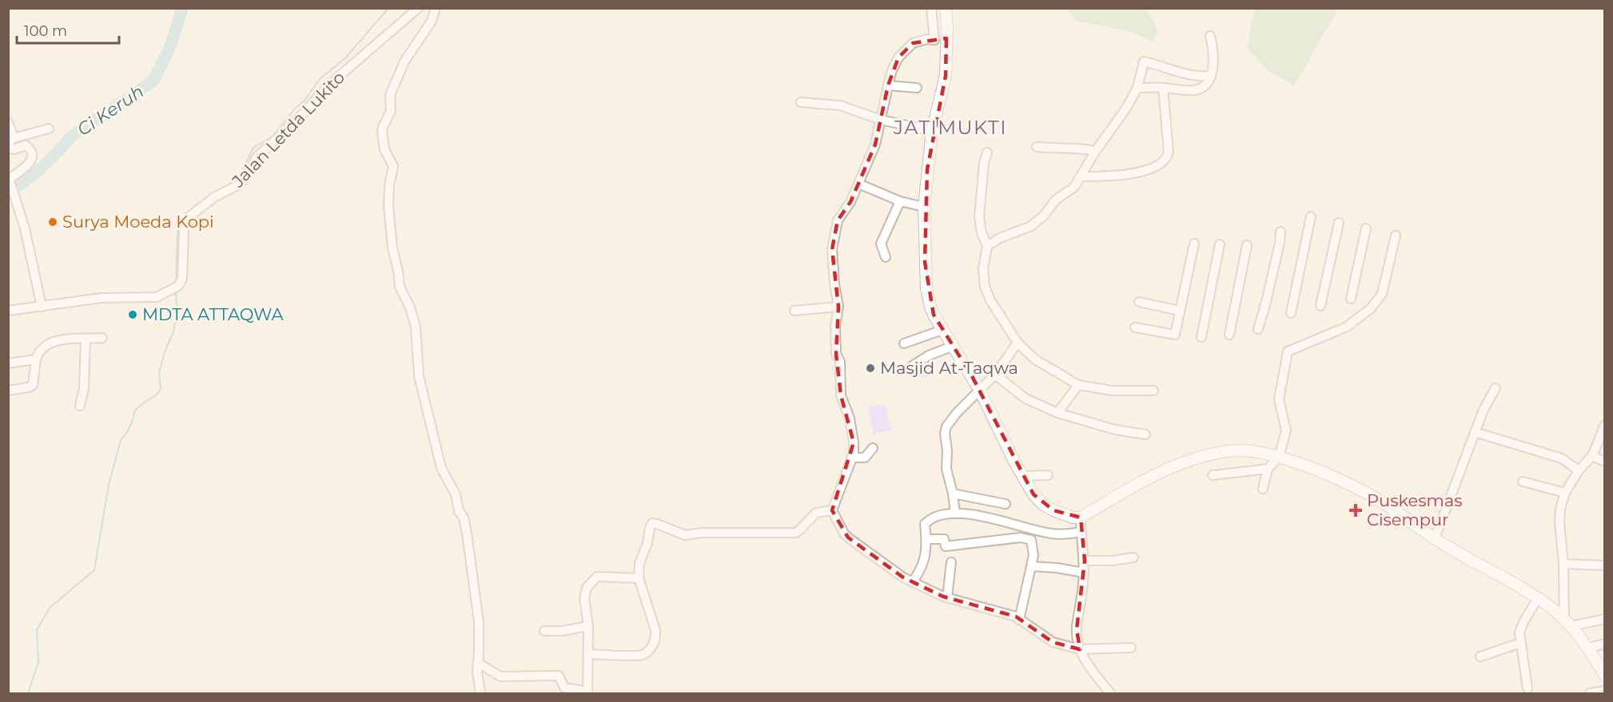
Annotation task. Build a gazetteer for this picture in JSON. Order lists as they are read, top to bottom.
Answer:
{
  "streets": {
    "street": ["Jalan Letda Lukito"]
  },
  "districts": ["JATIMUKTI"],
  "water": ["Ci Keruh"],
  "places": {
    "other": ["Surya Moeda Kopi", "MDTA ATTAQWA", "Masjid At-Taqwa"],
    "health": ["Puskesmas Cisempur"]
  },
  "scale_bar": "100 m"
}
